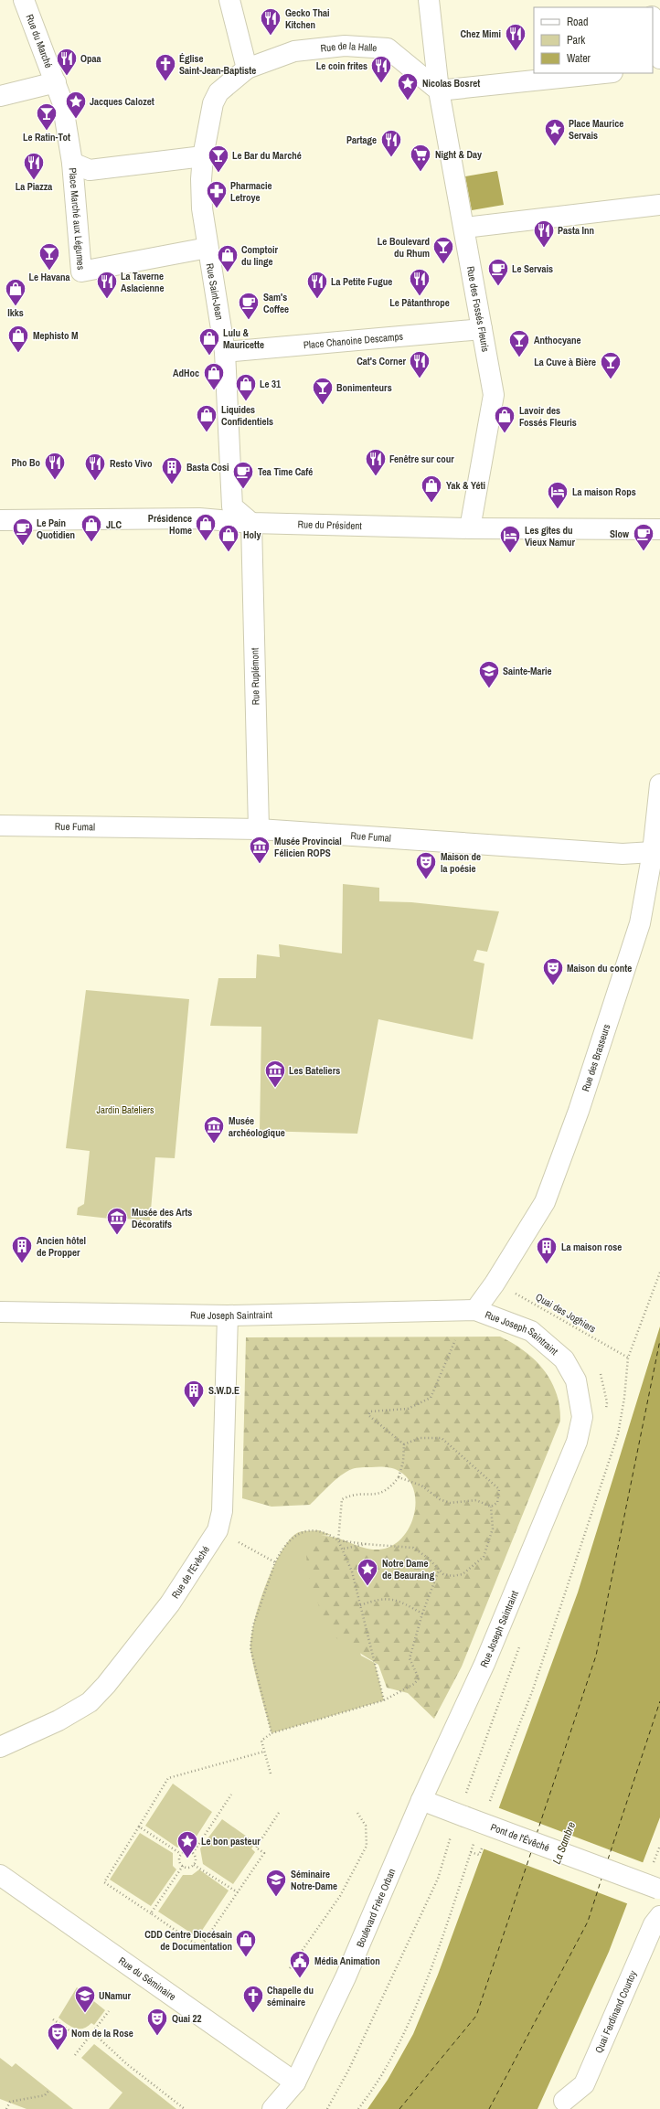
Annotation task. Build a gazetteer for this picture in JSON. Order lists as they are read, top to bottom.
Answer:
{
  "streets": {
    "street": [
      "Rue du Marché",
      "Rue de la Halle",
      "Place Marché aux Légumes",
      "Rue Saint-Jean",
      "Rue des Fossés Fleuris",
      "Place Chanoine Descamps",
      "Rue du Président",
      "Rue Ruplémont",
      "Rue Fumal",
      "Rue des Brasseurs",
      "Rue Joseph Saintraint",
      "Rue de l'Evêché",
      "Pont de l'Évêché",
      "Boulevard Frère Orban",
      "Rue du Séminaire",
      "Quai Ferdinand Courtoy"
    ],
    "path": ["Quai des Joghiers"]
  },
  "crossings": [
    ["Rue du Marché", "Place Marché aux Légumes"],
    ["Rue de la Halle", "Rue Saint-Jean"],
    ["Rue de la Halle", "Rue des Fossés Fleuris"],
    ["Place Marché aux Légumes", "Rue Saint-Jean"],
    ["Rue Saint-Jean", "Place Chanoine Descamps"],
    ["Rue Saint-Jean", "Rue du Président"],
    ["Rue Saint-Jean", "Rue Ruplémont"],
    ["Rue des Fossés Fleuris", "Place Chanoine Descamps"],
    ["Rue des Fossés Fleuris", "Rue du Président"],
    ["Rue du Président", "Rue Ruplémont"],
    ["Rue Ruplémont", "Rue Fumal"],
    ["Rue Fumal", "Rue des Brasseurs"],
    ["Rue des Brasseurs", "Quai des Joghiers"],
    ["Rue des Brasseurs", "Rue Joseph Saintraint"],
    ["Rue Joseph Saintraint", "Rue de l'Evêché"],
    ["Rue Joseph Saintraint", "Pont de l'Évêché"],
    ["Rue Joseph Saintraint", "Boulevard Frère Orban"],
    ["Pont de l'Évêché", "Boulevard Frère Orban"],
    ["Boulevard Frère Orban", "Rue du Séminaire"]
  ],
  "water": ["La Sambre"],
  "parks": ["Jardin Bateliers"],
  "places": {
    "restaurant": [
      "Gecko Thai Kitchen",
      "Chez Mimi",
      "Opaa",
      "Le coin frites",
      "Partage",
      "La Piazza",
      "Pasta Inn",
      "Le Pâtanthrope",
      "La Taverne Aslacienne",
      "La Petite Fugue",
      "Cat's Corner",
      "Fenêtre sur cour",
      "Pho Bo",
      "Resto Vivo"
    ],
    "church": ["Église Saint-Jean-Baptiste", "Chapelle du séminaire"],
    "place": [
      "Nicolas Bosret",
      "Jacques Calozet",
      "Place Maurice Servais",
      "Notre Dame de Beauraing",
      "Le bon pasteur"
    ],
    "bar": [
      "Le Ratin-Tot",
      "Le Bar du Marché",
      "Le Boulevard du Rhum",
      "Le Havana",
      "Anthocyane",
      "La Cuve à Bière",
      "Bonimenteurs"
    ],
    "supermarket": ["Night & Day"],
    "pharmacy": ["Pharmacie Letroye"],
    "shop": [
      "Comptoir du linge",
      "Ikks",
      "Mephisto M",
      "Lulu & Mauricette",
      "AdHoc",
      "Le 31",
      "Liquides Confidentiels",
      "Lavoir des Fossés Fleuris",
      "Yak & Yéti",
      "Présidence Home",
      "JLC",
      "Holy",
      "CDD Centre Diocésain de Documentation"
    ],
    "cafe": [
      "Le Servais",
      "Sam's Coffee",
      "Tea Time Café",
      "Le Pain Quotidien",
      "Slow"
    ],
    "building": [
      "Basta Cosi",
      "Ancien hôtel de Propper",
      "La maison rose",
      "S.W.D.E"
    ],
    "hotel": ["La maison Rops", "Les gîtes du Vieux Namur"],
    "school or university": ["Sainte-Marie", "Séminaire Notre-Dame", "UNamur"],
    "museum": [
      "Musée Provincial Félicien ROPS",
      "Les Bateliers",
      "Musée archéologique",
      "Musée des Arts Décoratifs"
    ],
    "theatre": [
      "Maison de la poésie",
      "Maison du conte",
      "Quai 22",
      "Nom de la Rose"
    ],
    "public building": ["Média Animation"]
  },
  "legend": ["Road", "Park", "Water"]
}
